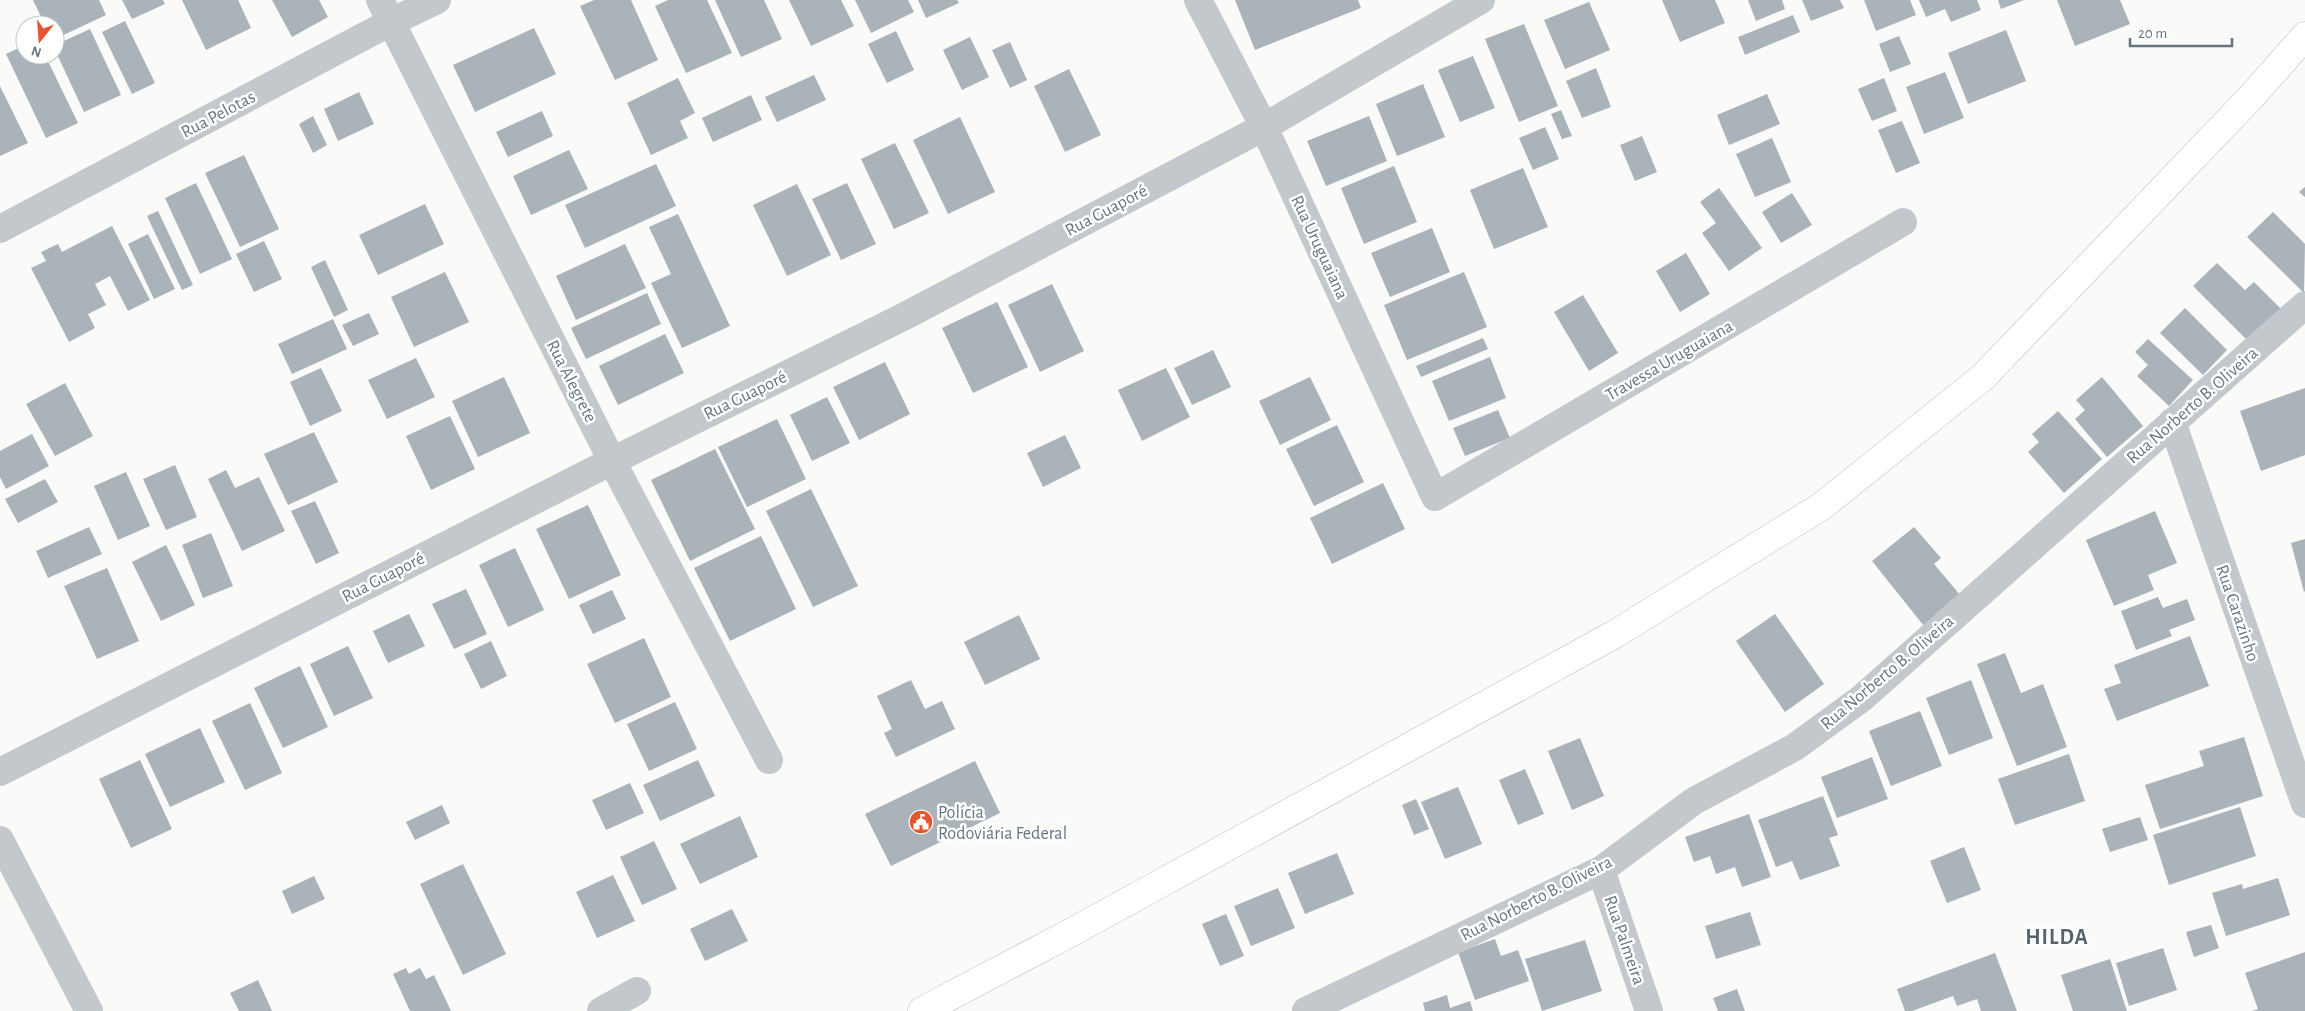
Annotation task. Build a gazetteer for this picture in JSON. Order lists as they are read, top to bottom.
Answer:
{
  "streets": {
    "street": [
      "Rua Pelotas",
      "Rua Guaporé",
      "Rua Uruguaiana",
      "Travessa Uruguaiana",
      "Rua Alegrete",
      "Rua Norberto B. Oliveira",
      "Rua Carazinho",
      "Rua Palmeira"
    ]
  },
  "crossings": [
    ["Rua Pelotas", "Rua Alegrete"],
    ["Rua Guaporé", "Rua Uruguaiana"],
    ["Rua Guaporé", "Rua Alegrete"],
    ["Rua Uruguaiana", "Travessa Uruguaiana"],
    ["Rua Norberto B. Oliveira", "Rua Carazinho"],
    ["Rua Norberto B. Oliveira", "Rua Palmeira"]
  ],
  "districts": ["HILDA"],
  "places": {
    "public building": ["Polícia Rodoviária Federal"]
  },
  "scale_bar": "20 m",
  "north": "bottom"
}
